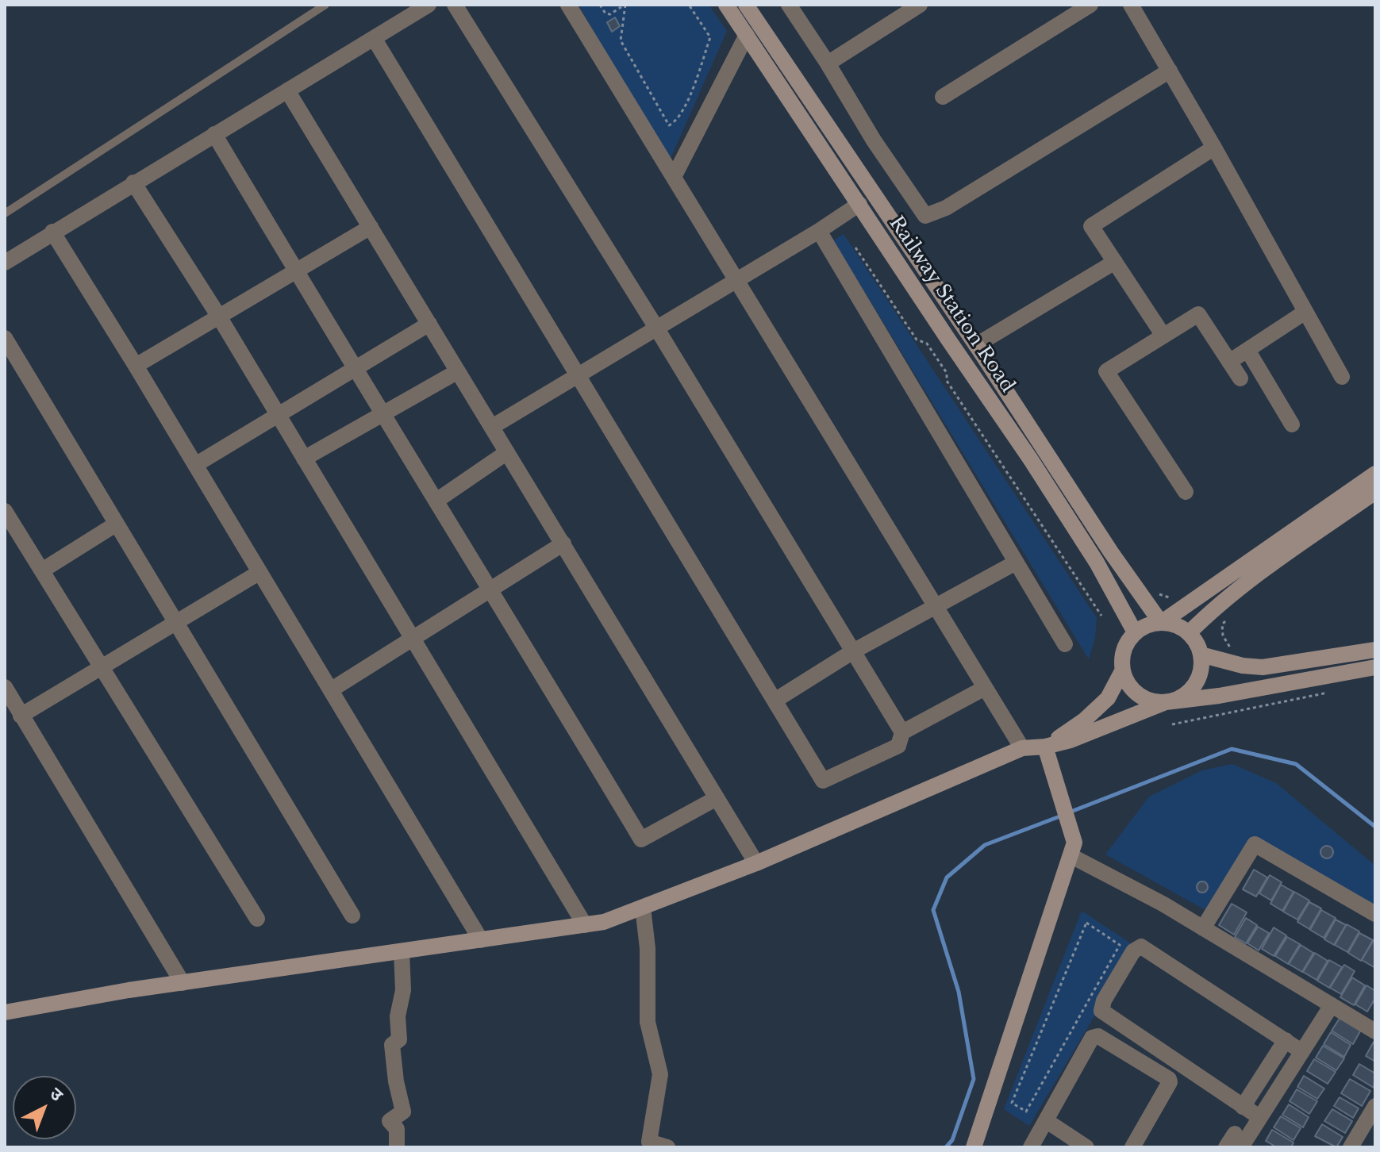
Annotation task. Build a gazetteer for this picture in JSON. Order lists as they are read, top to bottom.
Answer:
{
  "streets": {
    "street": ["Railway Station Road"]
  },
  "north": "top right"
}
